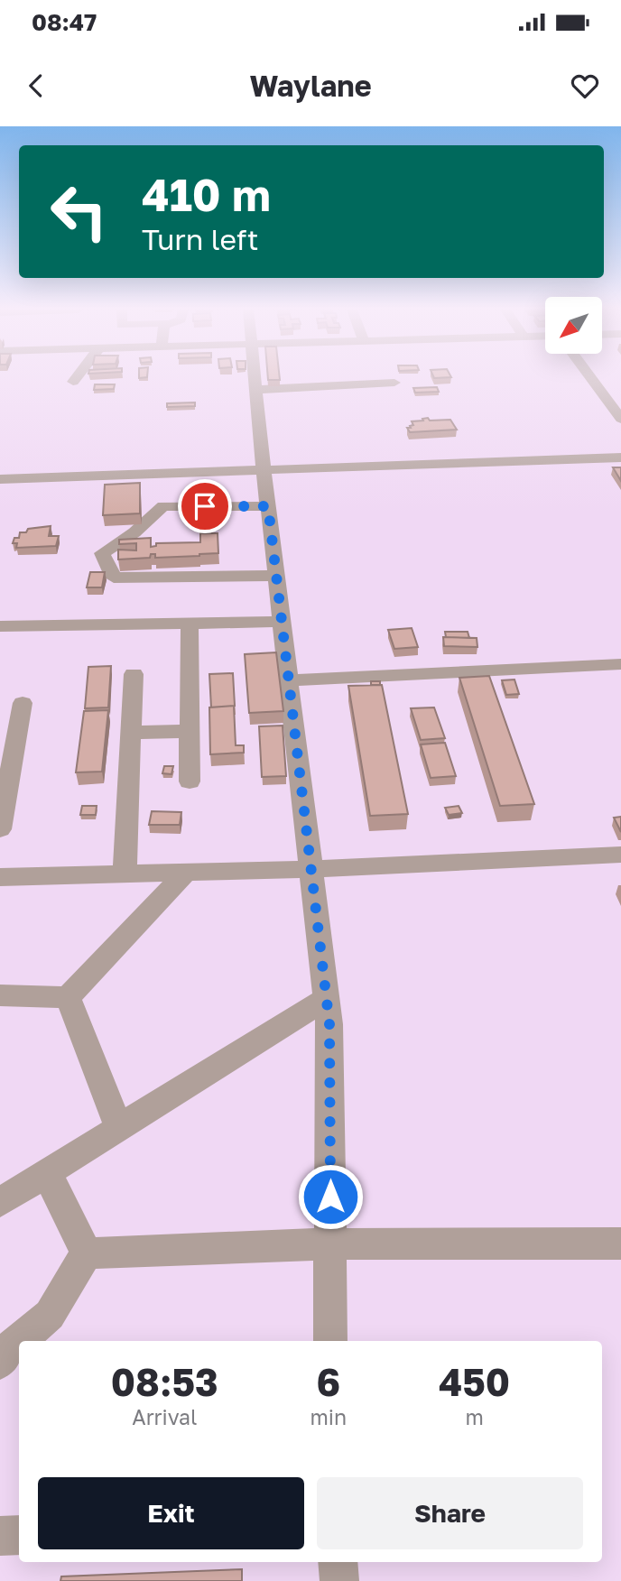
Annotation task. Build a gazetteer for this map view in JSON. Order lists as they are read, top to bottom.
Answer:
{
  "north": "bottom left",
  "page": {
    "status": "08:47",
    "header": "Waylane",
    "turn": ["410 m", "Turn left"],
    "eta": [
      "08:53",
      "Arrival",
      "6",
      "min",
      "450",
      "m"
    ],
    "buttons": ["Exit", "Share"]
  }
}
